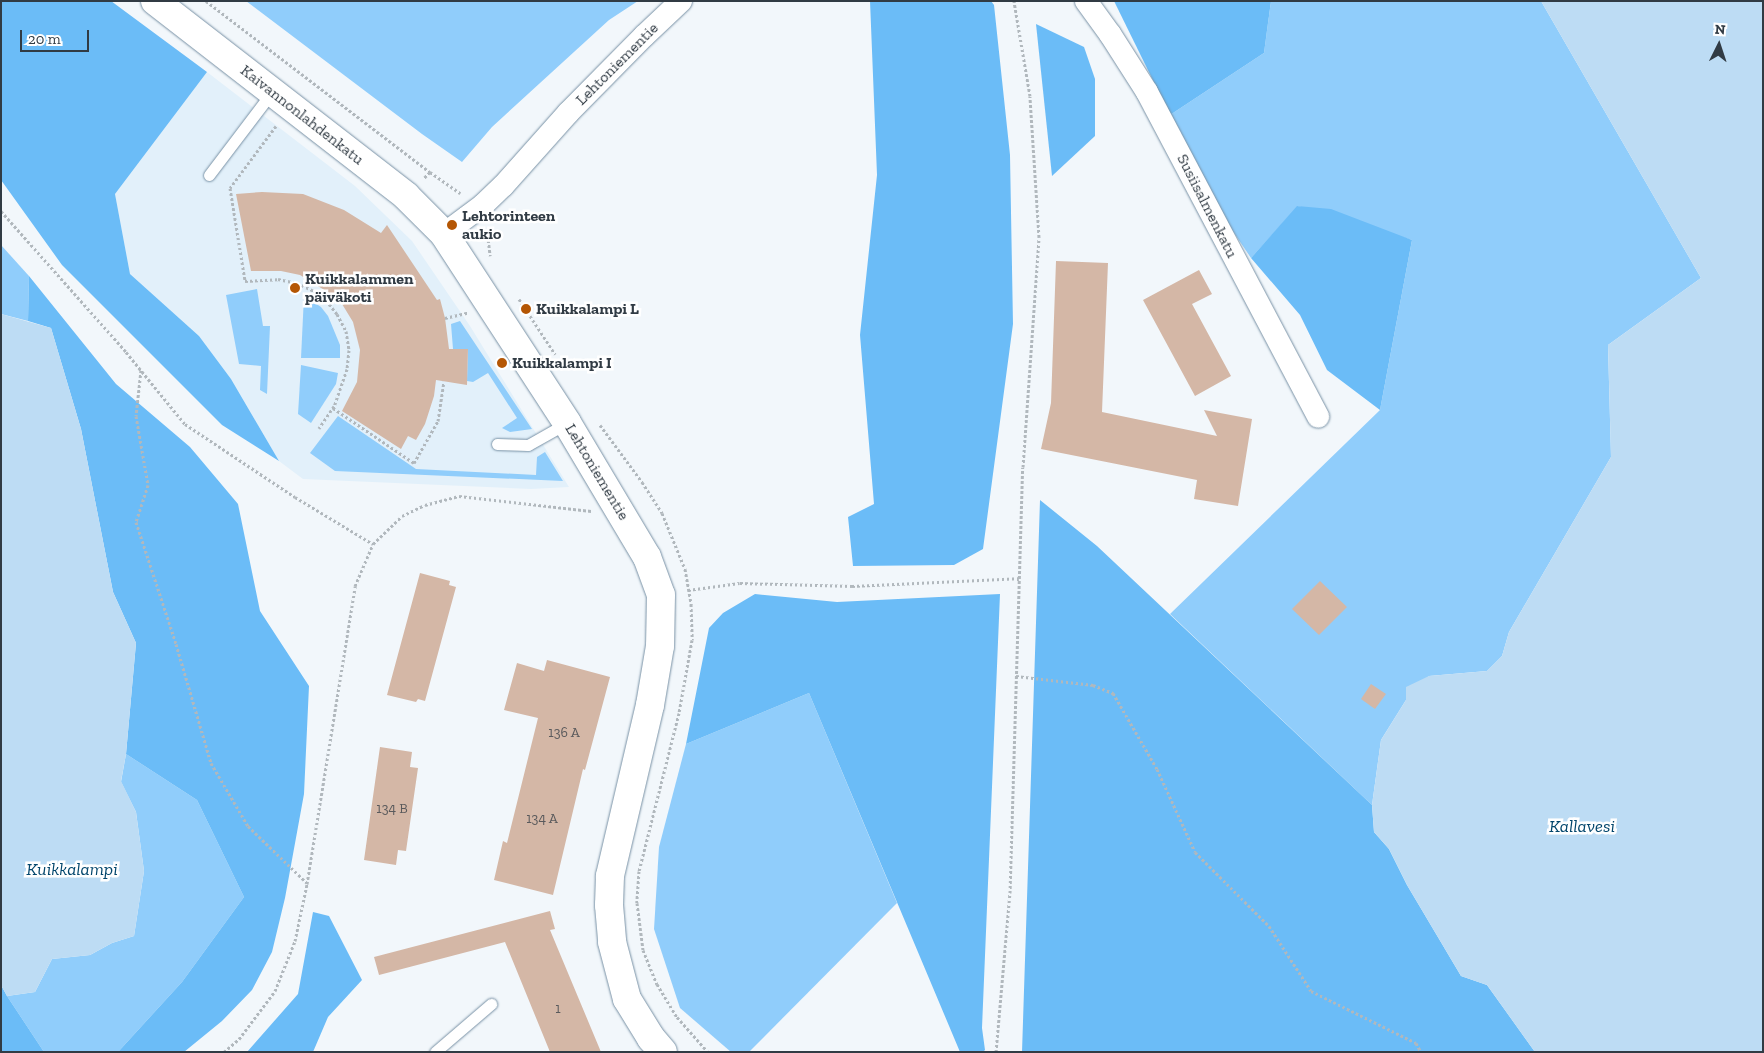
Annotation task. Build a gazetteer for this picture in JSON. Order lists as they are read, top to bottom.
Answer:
{
  "streets": {
    "street": ["Lehtoniementie", "Kaivannonlahdenkatu", "Susiisalmenkatu"]
  },
  "crossings": [
    ["Lehtoniementie", "Kaivannonlahdenkatu"]
  ],
  "water": ["Kallavesi", "Kuikkalampi"],
  "places": [
    "Lehtorinteen aukio",
    "Kuikkalammen päiväkoti",
    "Kuikkalampi L",
    "Kuikkalampi I"
  ],
  "house_numbers": [
    "136 A",
    "134 B",
    "134 A",
    "1"
  ],
  "scale_bar": "20 m",
  "north": "top"
}
